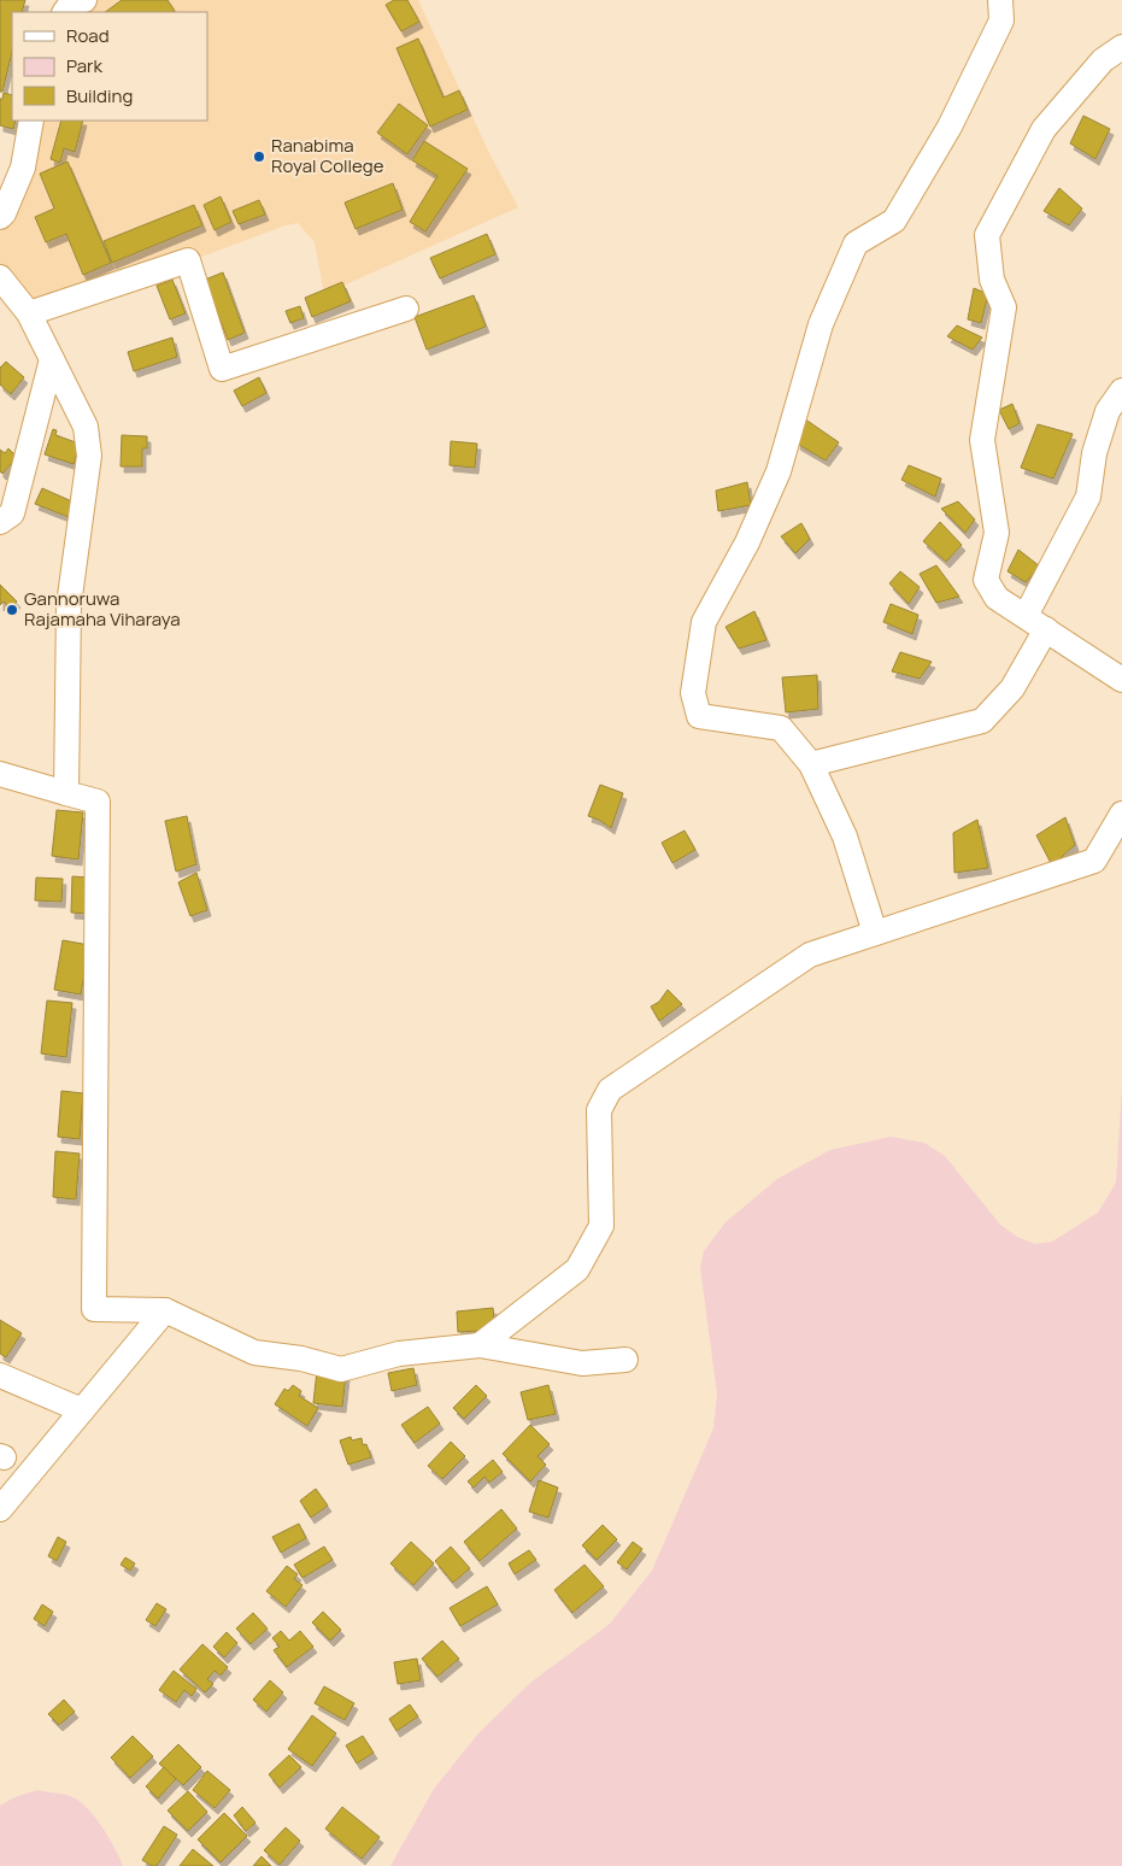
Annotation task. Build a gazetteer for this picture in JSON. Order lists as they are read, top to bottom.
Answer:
{
  "places": ["Ranabima Royal College", "Gannoruwa Rajamaha Viharaya"],
  "legend": ["Road", "Park", "Building"]
}
